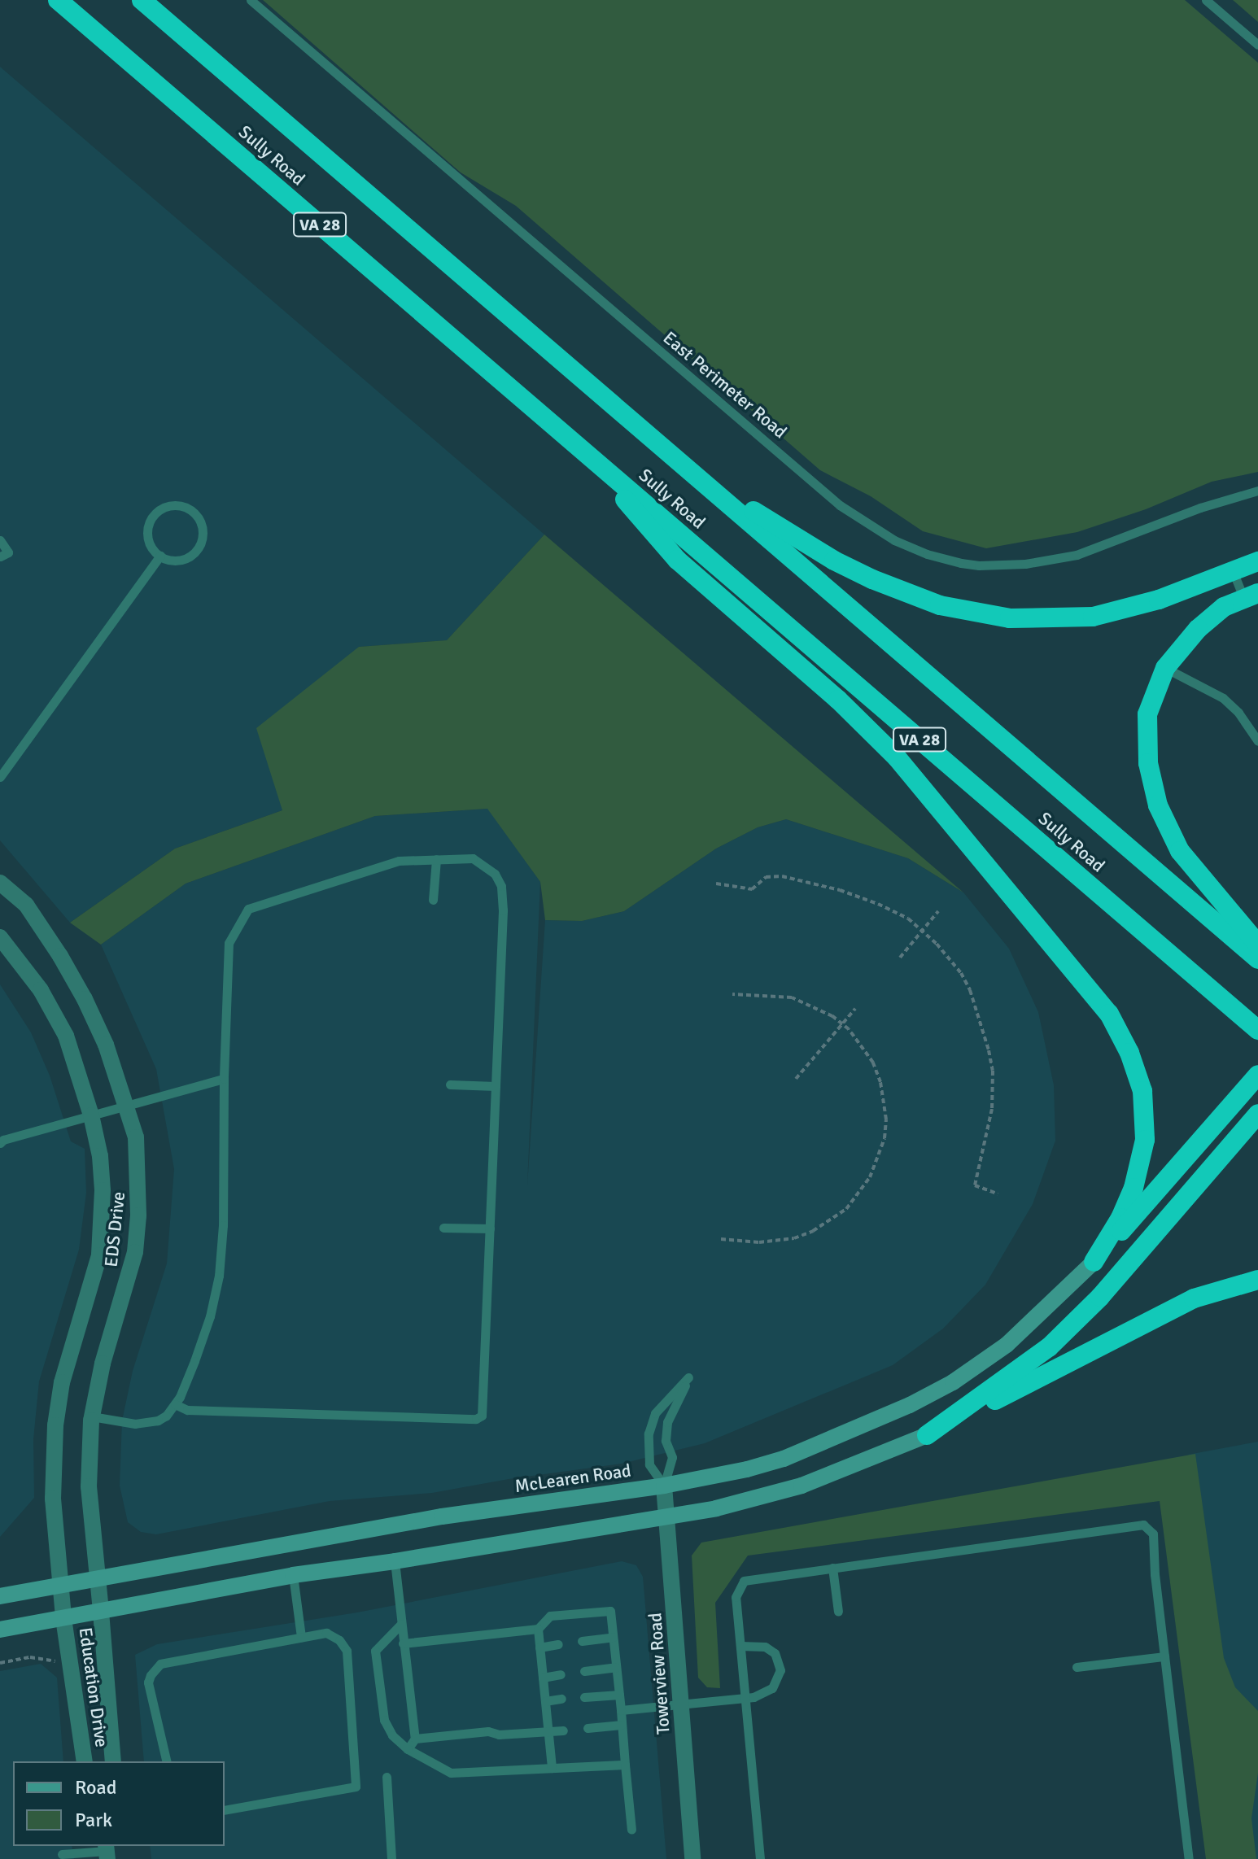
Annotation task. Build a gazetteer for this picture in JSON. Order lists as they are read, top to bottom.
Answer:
{
  "streets": {
    "highway": ["Sully Road", "VA 28"],
    "main road": ["McLearen Road"],
    "street": ["EDS Drive", "Towerview Road", "Education Drive"],
    "lane": ["East Perimeter Road"]
  },
  "crossings": [
    ["EDS Drive", "McLearen Road"],
    ["EDS Drive", "Education Drive"],
    ["McLearen Road", "Towerview Road"]
  ],
  "legend": ["Road", "Park"]
}
